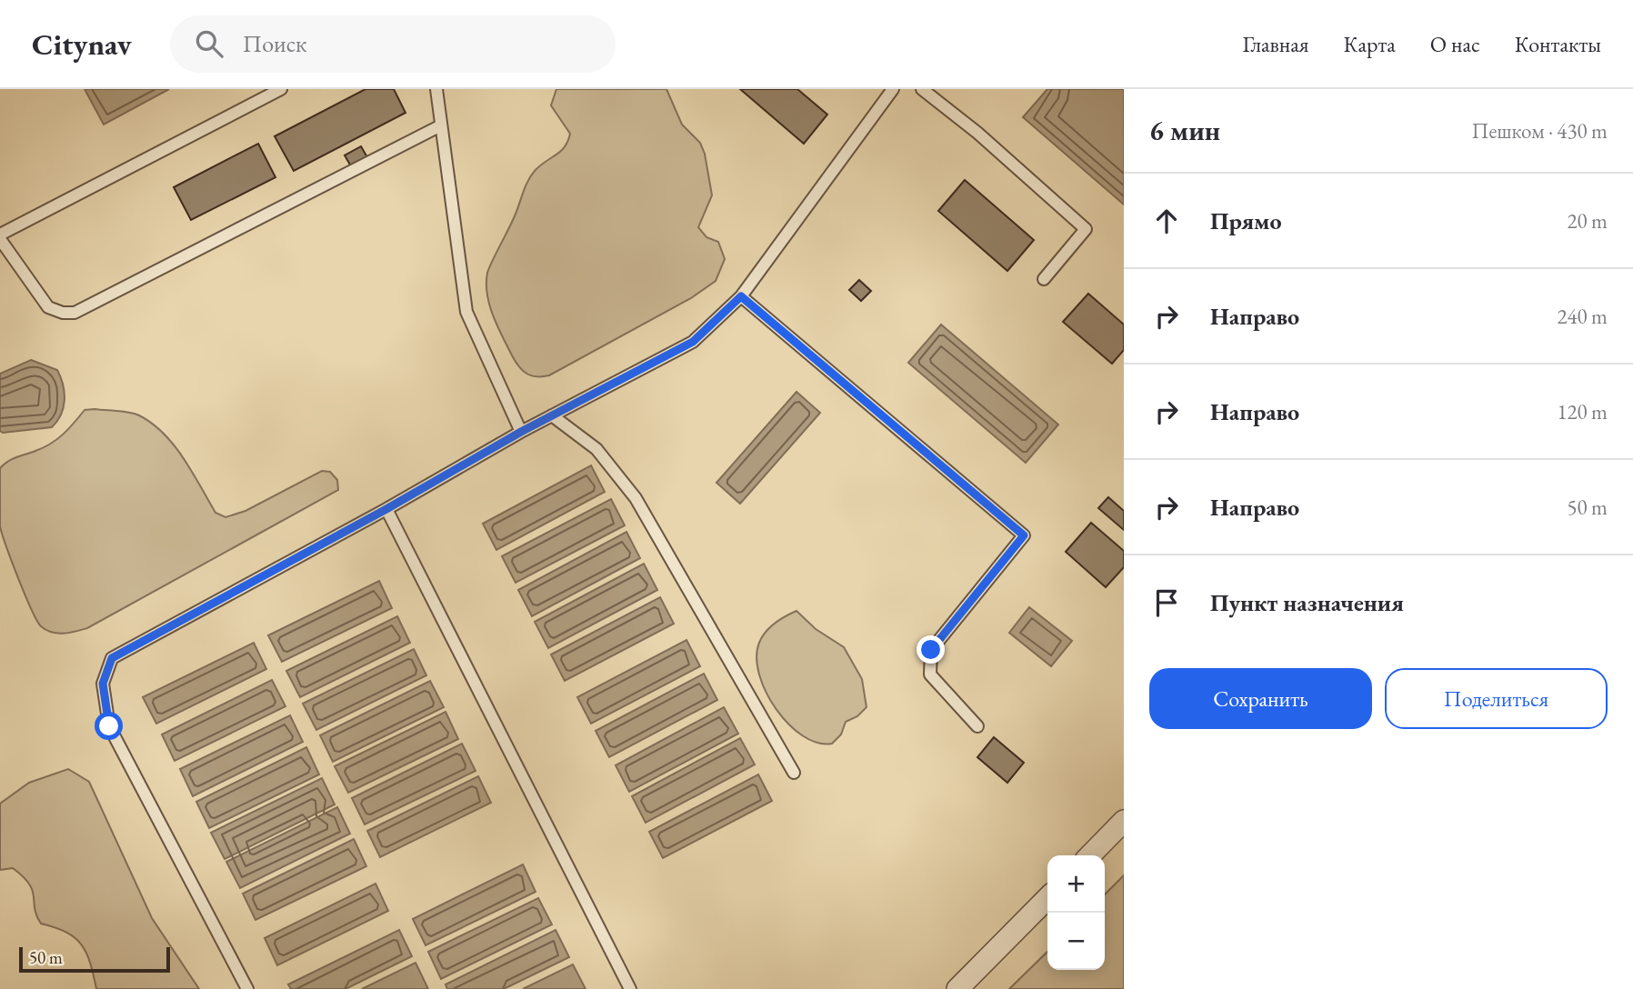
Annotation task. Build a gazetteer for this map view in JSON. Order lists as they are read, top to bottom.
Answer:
{
  "scale_bar": "50 m",
  "page": {
    "header": "Citynav",
    "search": "Поиск",
    "nav": [
      "Главная",
      "Карта",
      "О нас",
      "Контакты"
    ],
    "heading": ["6 мин", "Пешком · 430 m"],
    "list": [
      ["Прямо", "20 m"],
      ["Направо", "240 m"],
      ["Направо", "120 m"],
      ["Направо", "50 m"],
      "Пункт назначения"
    ],
    "buttons": ["Сохранить", "Поделиться"],
    "map_buttons": ["+", "−"],
    "scale": "50 m"
  }
}
